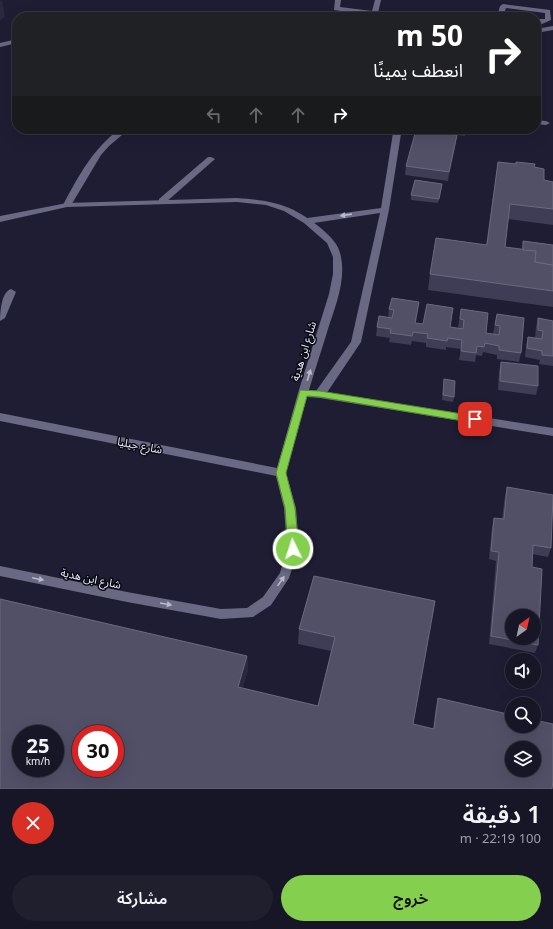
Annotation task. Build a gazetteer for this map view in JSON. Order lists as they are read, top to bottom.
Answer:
{
  "streets": {
    "street": ["شارع ابن هدية", "شارع جيليا"]
  },
  "crossings": [
    ["شارع ابن هدية", "شارع جيليا"]
  ],
  "north": "top right",
  "page": {
    "turn": ["50 m", "انعطف يمينًا"],
    "speed": "25 km/h",
    "limit": "30",
    "heading": ["1 دقيقة", "100 m · 22:19"],
    "buttons": ["خروج", "مشاركة"]
  }
}
